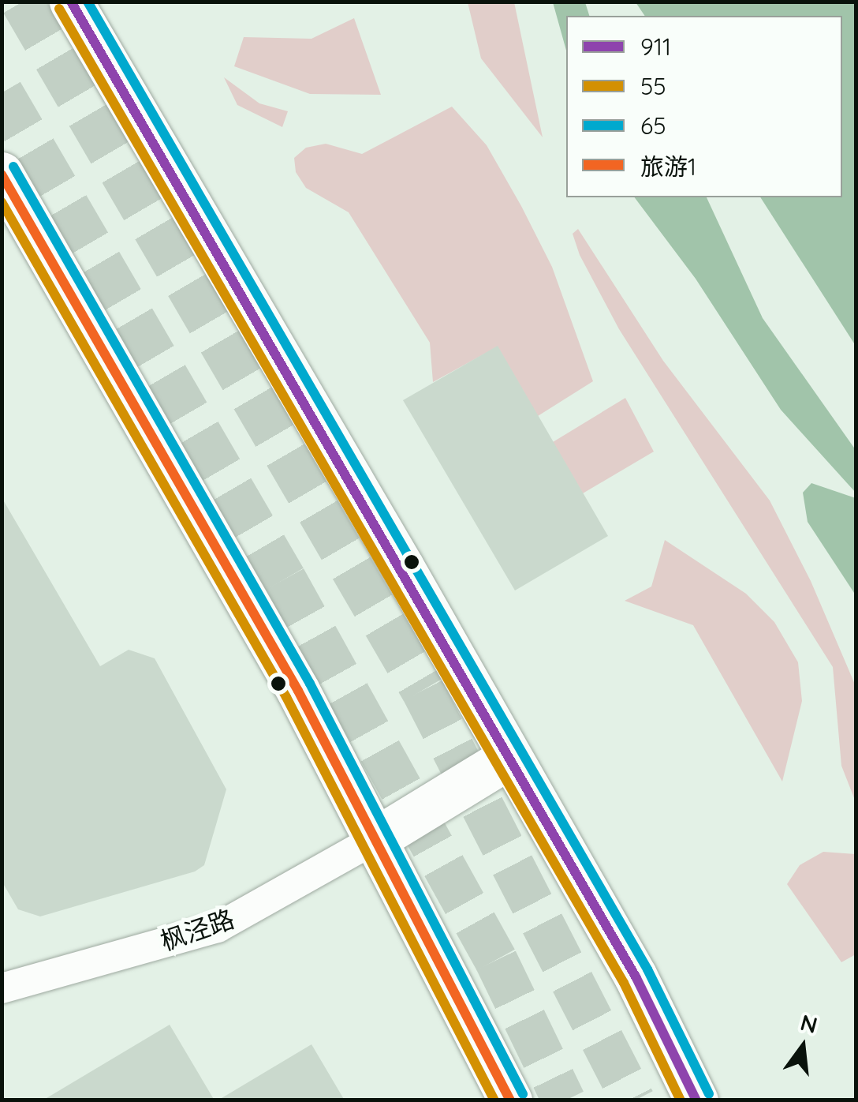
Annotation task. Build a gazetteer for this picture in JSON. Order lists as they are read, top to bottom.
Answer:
{
  "streets": {
    "street": ["枫泾路"]
  },
  "lines": [
    "transit line 911",
    "transit line 65",
    "transit line 55",
    "transit line 旅游1"
  ],
  "legend": [
    "911",
    "55",
    "65",
    "旅游1"
  ],
  "north": "top"
}
